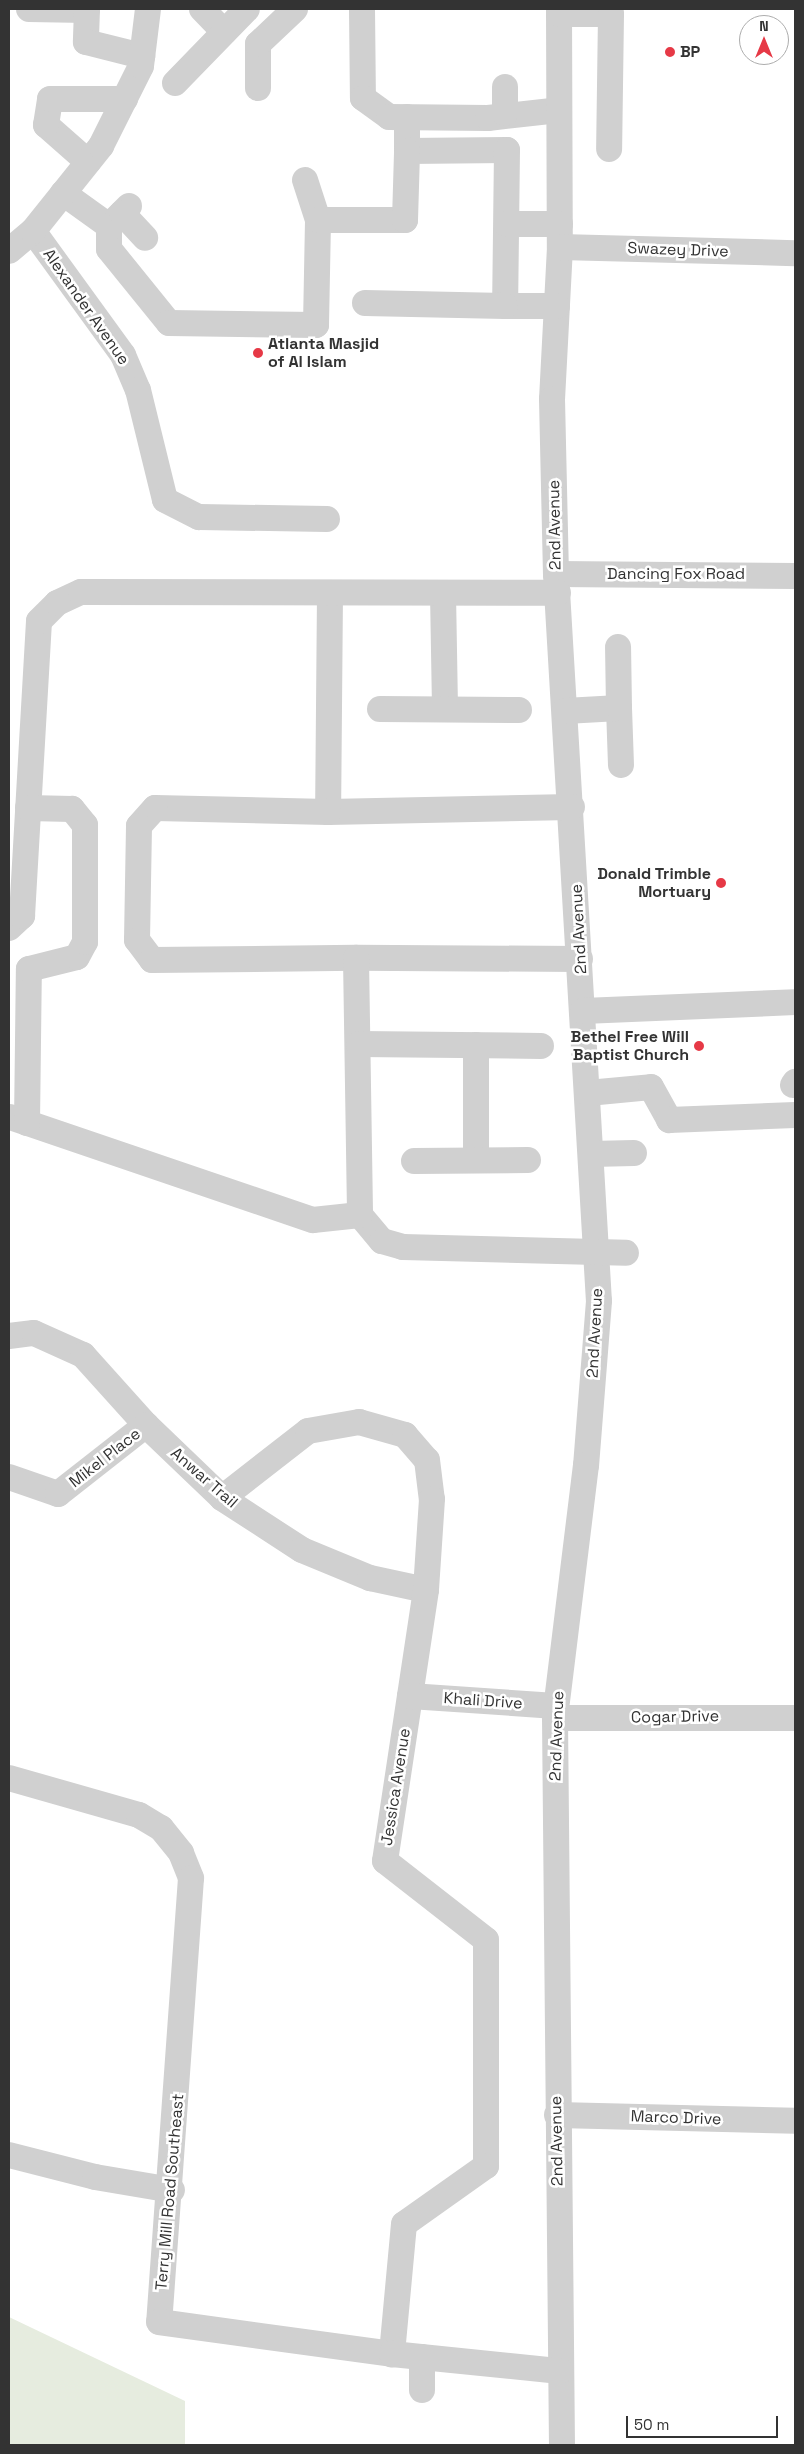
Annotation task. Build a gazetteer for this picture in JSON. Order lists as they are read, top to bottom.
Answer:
{
  "streets": {
    "street": [
      "Swazey Drive",
      "Alexander Avenue",
      "2nd Avenue",
      "Dancing Fox Road",
      "Mikel Place",
      "Anwar Trail",
      "Khali Drive",
      "Cogar Drive",
      "Jessica Avenue",
      "Marco Drive",
      "Terry Mill Road Southeast"
    ]
  },
  "crossings": [
    ["Swazey Drive", "2nd Avenue"],
    ["2nd Avenue", "Dancing Fox Road"],
    ["2nd Avenue", "Khali Drive"],
    ["2nd Avenue", "Cogar Drive"],
    ["2nd Avenue", "Marco Drive"],
    ["2nd Avenue", "Terry Mill Road Southeast"],
    ["Mikel Place", "Anwar Trail"],
    ["Anwar Trail", "Jessica Avenue"],
    ["Khali Drive", "Cogar Drive"],
    ["Khali Drive", "Jessica Avenue"],
    ["Jessica Avenue", "Terry Mill Road Southeast"]
  ],
  "places": [
    "BP",
    "Atlanta Masjid of Al Islam",
    "Donald Trimble Mortuary",
    "Bethel Free Will Baptist Church"
  ],
  "scale_bar": "50 m",
  "north": "top"
}
